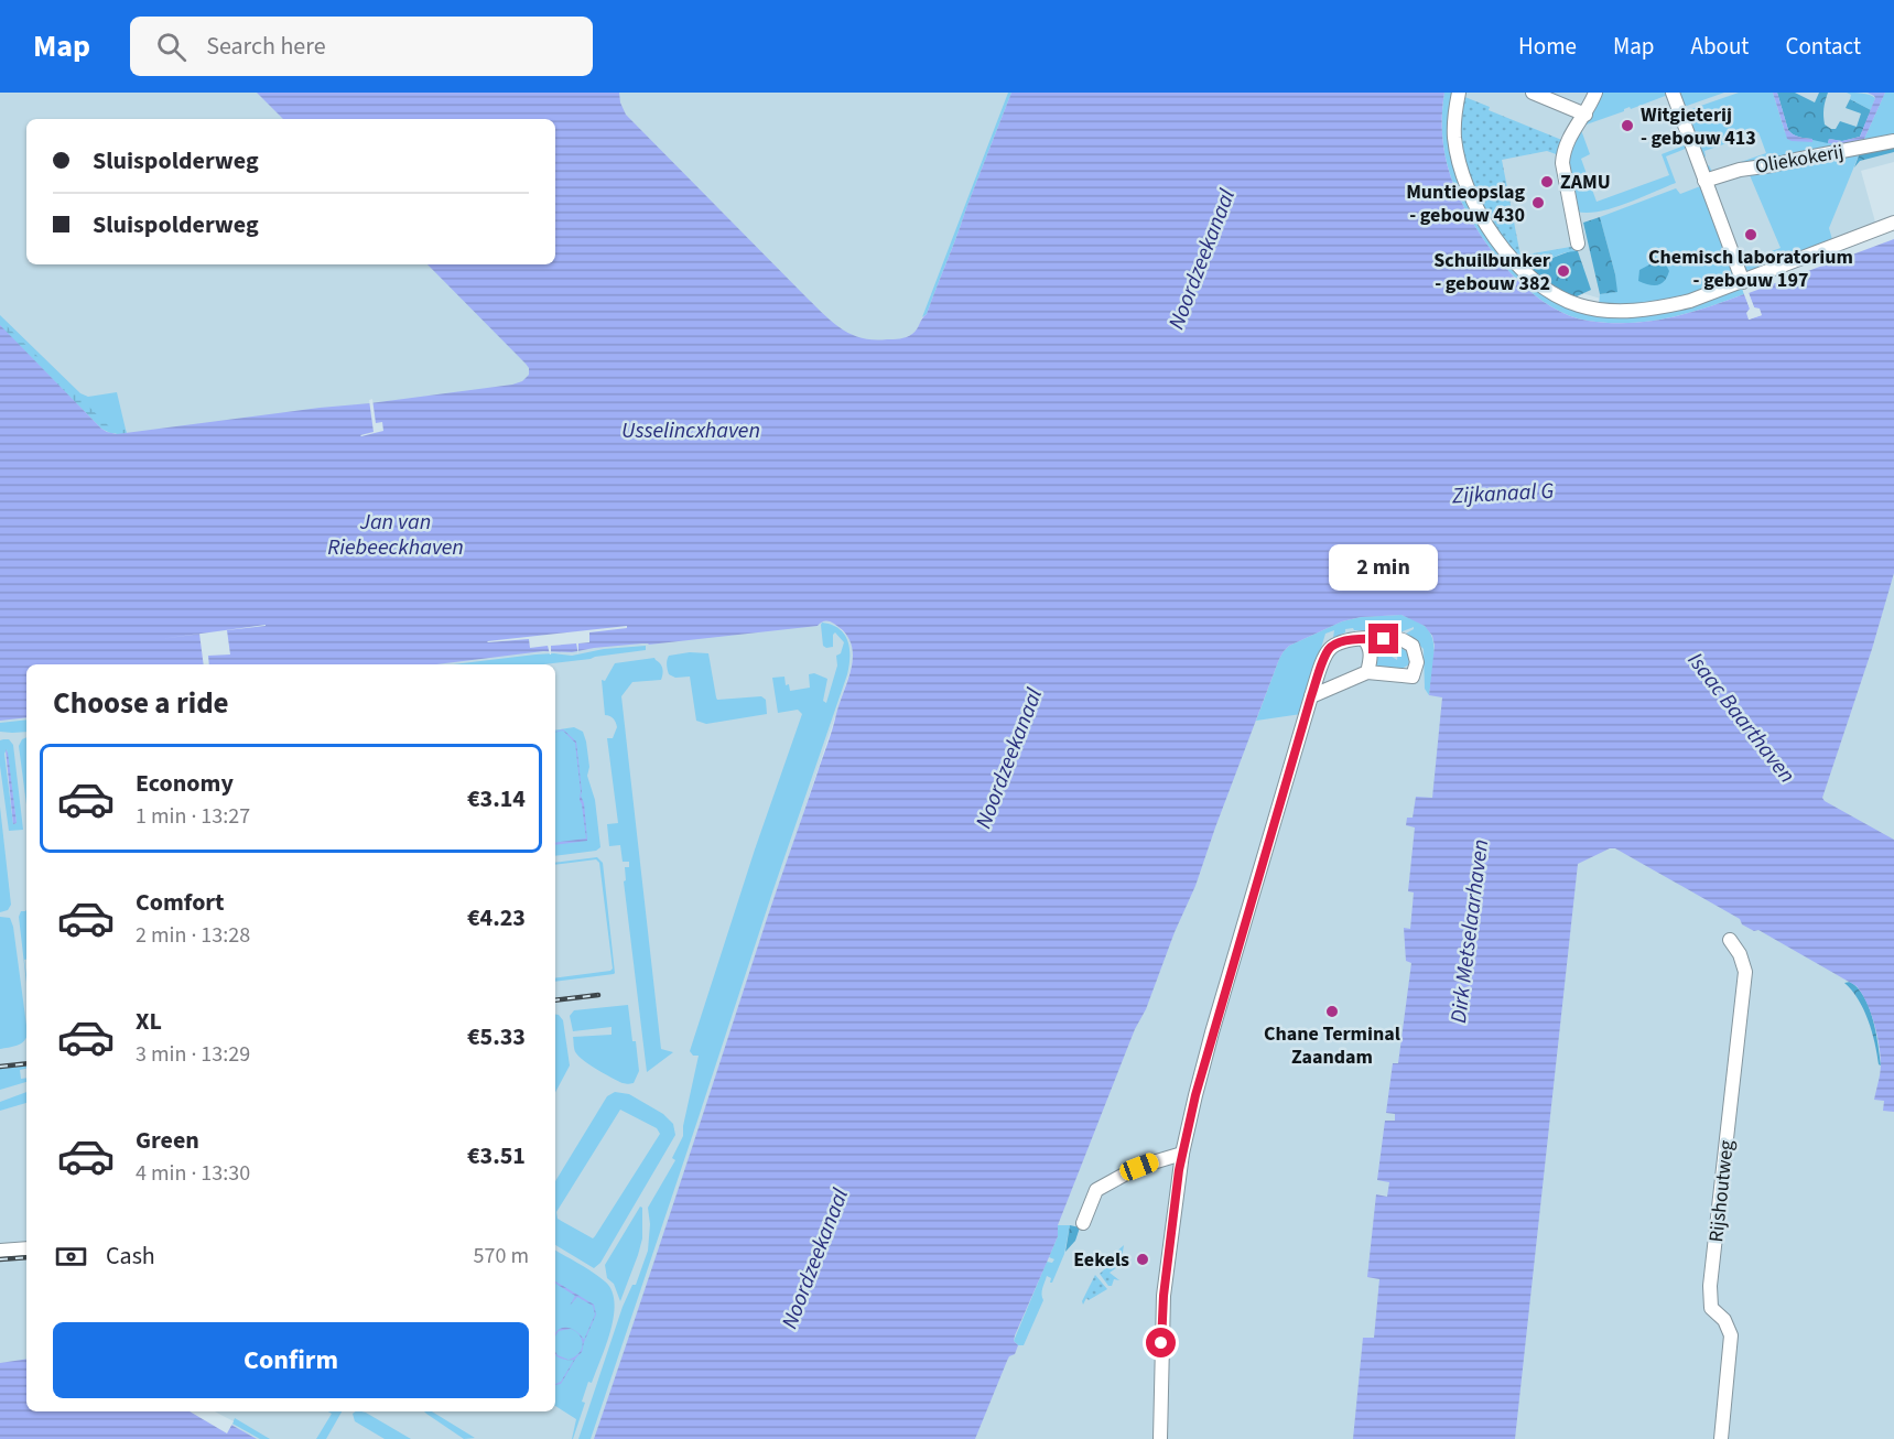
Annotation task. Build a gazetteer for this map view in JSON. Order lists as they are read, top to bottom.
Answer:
{
  "streets": {
    "street": ["Oliekokerij", "Rijshoutweg"]
  },
  "water": [
    "Noordzeekanaal",
    "Usselincxhaven",
    "Zijkanaal G",
    "Jan van Riebeeckhaven",
    "Isaac Baarthaven",
    "Dirk Metselaarhaven"
  ],
  "places": [
    "Witgieterij - gebouw 413",
    "ZAMU",
    "Muntieopslag - gebouw 430",
    "Chemisch laboratorium - gebouw 197",
    "Schuilbunker - gebouw 382",
    "Chane Terminal Zaandam",
    "Eekels"
  ],
  "page": {
    "header": "Map",
    "search": "Search here",
    "nav": [
      "Home",
      "Map",
      "About",
      "Contact"
    ],
    "banner": ["Sluispolderweg", "Sluispolderweg"],
    "bubble": "2 min",
    "heading": "Choose a ride",
    "list": [
      {
        "name": "Economy",
        "note": "1 min · 13:27",
        "value": "€3.14"
      },
      {
        "name": "Comfort",
        "note": "2 min · 13:28",
        "value": "€4.23"
      },
      {
        "name": "XL",
        "note": "3 min · 13:29",
        "value": "€5.33"
      },
      {
        "name": "Green",
        "note": "4 min · 13:30",
        "value": "€3.51"
      }
    ],
    "pay": ["Cash", "570 m"],
    "buttons": "Confirm"
  }
}
